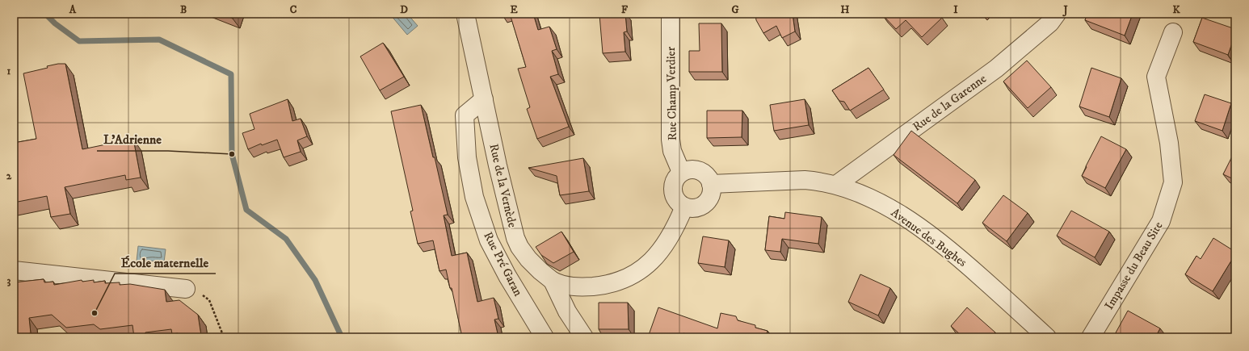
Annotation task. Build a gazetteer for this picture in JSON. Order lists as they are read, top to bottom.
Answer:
{
  "streets": {
    "street": [
      "Rue Champ Verdier",
      "Rue de la Garenne",
      "Rue de la Vernède",
      "Avenue des Bughes",
      "Rue Pré Garan",
      "Impasse du Beau Site"
    ]
  },
  "crossings": [
    ["Rue Champ Verdier", "Avenue des Bughes"],
    ["Rue de la Garenne", "Avenue des Bughes"],
    ["Rue de la Vernède", "Rue Pré Garan"]
  ],
  "places": ["L'Adrienne", "École maternelle"],
  "grid": {
    "columns": [
      "A",
      "B",
      "C",
      "D",
      "E",
      "F",
      "G",
      "H",
      "I",
      "J",
      "K"
    ],
    "rows": ["1", "2", "3"]
  }
}
